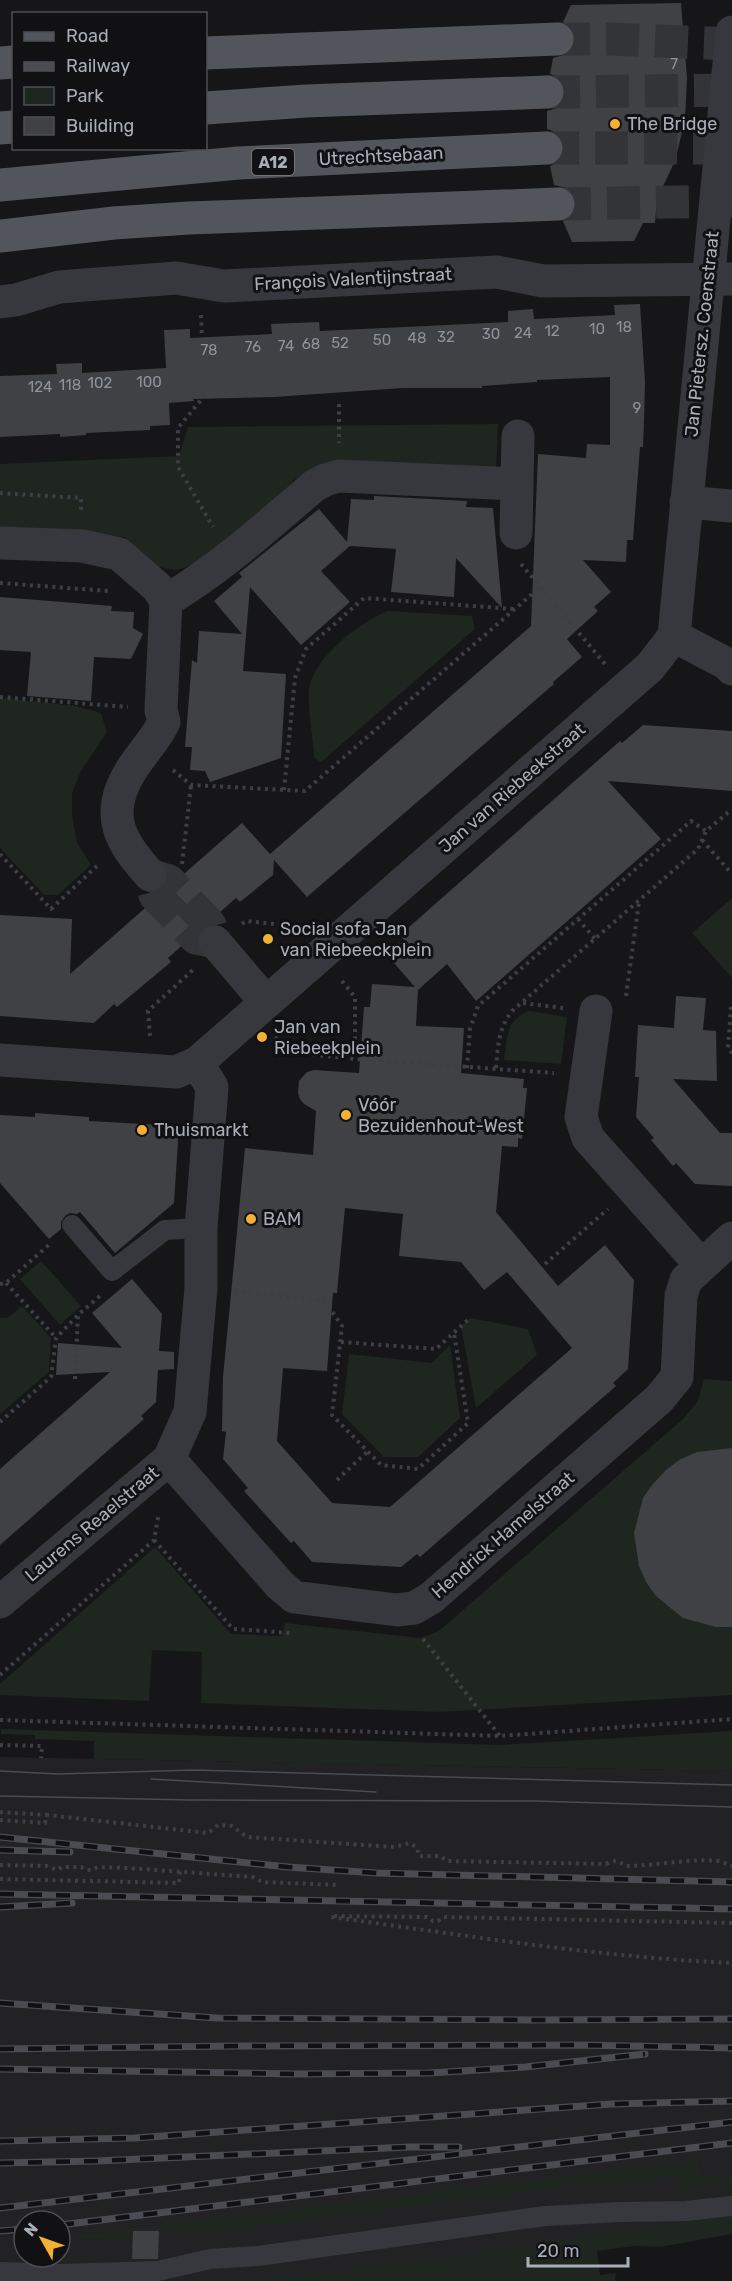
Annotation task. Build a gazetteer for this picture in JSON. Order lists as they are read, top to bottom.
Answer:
{
  "streets": {
    "main road": ["Utrechtsebaan", "A12"],
    "street": [
      "François Valentijnstraat",
      "Jan Pietersz. Coenstraat",
      "Jan van Riebeekstraat",
      "Laurens Reaelstraat",
      "Hendrick Hamelstraat"
    ]
  },
  "crossings": [
    ["François Valentijnstraat", "Jan Pietersz. Coenstraat"],
    ["Jan Pietersz. Coenstraat", "Jan van Riebeekstraat"],
    ["Laurens Reaelstraat", "Hendrick Hamelstraat"]
  ],
  "places": [
    "The Bridge",
    "Social sofa Jan van Riebeeckplein",
    "Jan van Riebeekplein",
    "Vóór Bezuidenhout-West",
    "Thuismarkt",
    "BAM"
  ],
  "house_numbers": [
    "7",
    "18",
    "10",
    "12",
    "24",
    "30",
    "32",
    "48",
    "50",
    "52",
    "68",
    "74",
    "76",
    "78",
    "100",
    "102",
    "118",
    "124",
    "9"
  ],
  "legend": [
    "Road",
    "Railway",
    "Park",
    "Building"
  ],
  "scale_bar": "20 m",
  "north": "top left"
}
